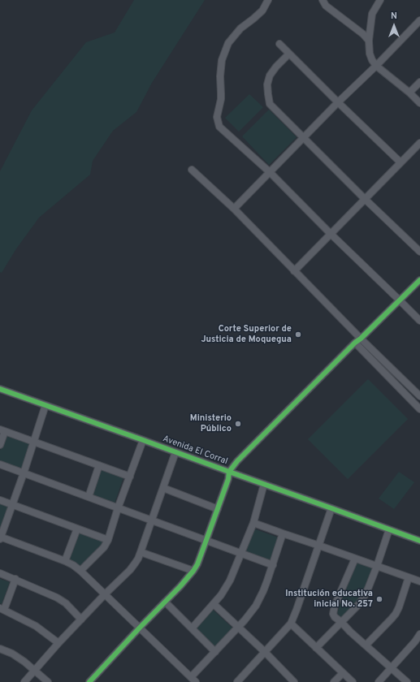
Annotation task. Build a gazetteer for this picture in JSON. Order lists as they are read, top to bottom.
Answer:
{
  "streets": {
    "street": ["Avenida El Corral"]
  },
  "places": ["Corte Superior de Justicia de Moquegua", "Ministerio Público", "Institución educativa inicial No. 257"],
  "north": "top"
}
